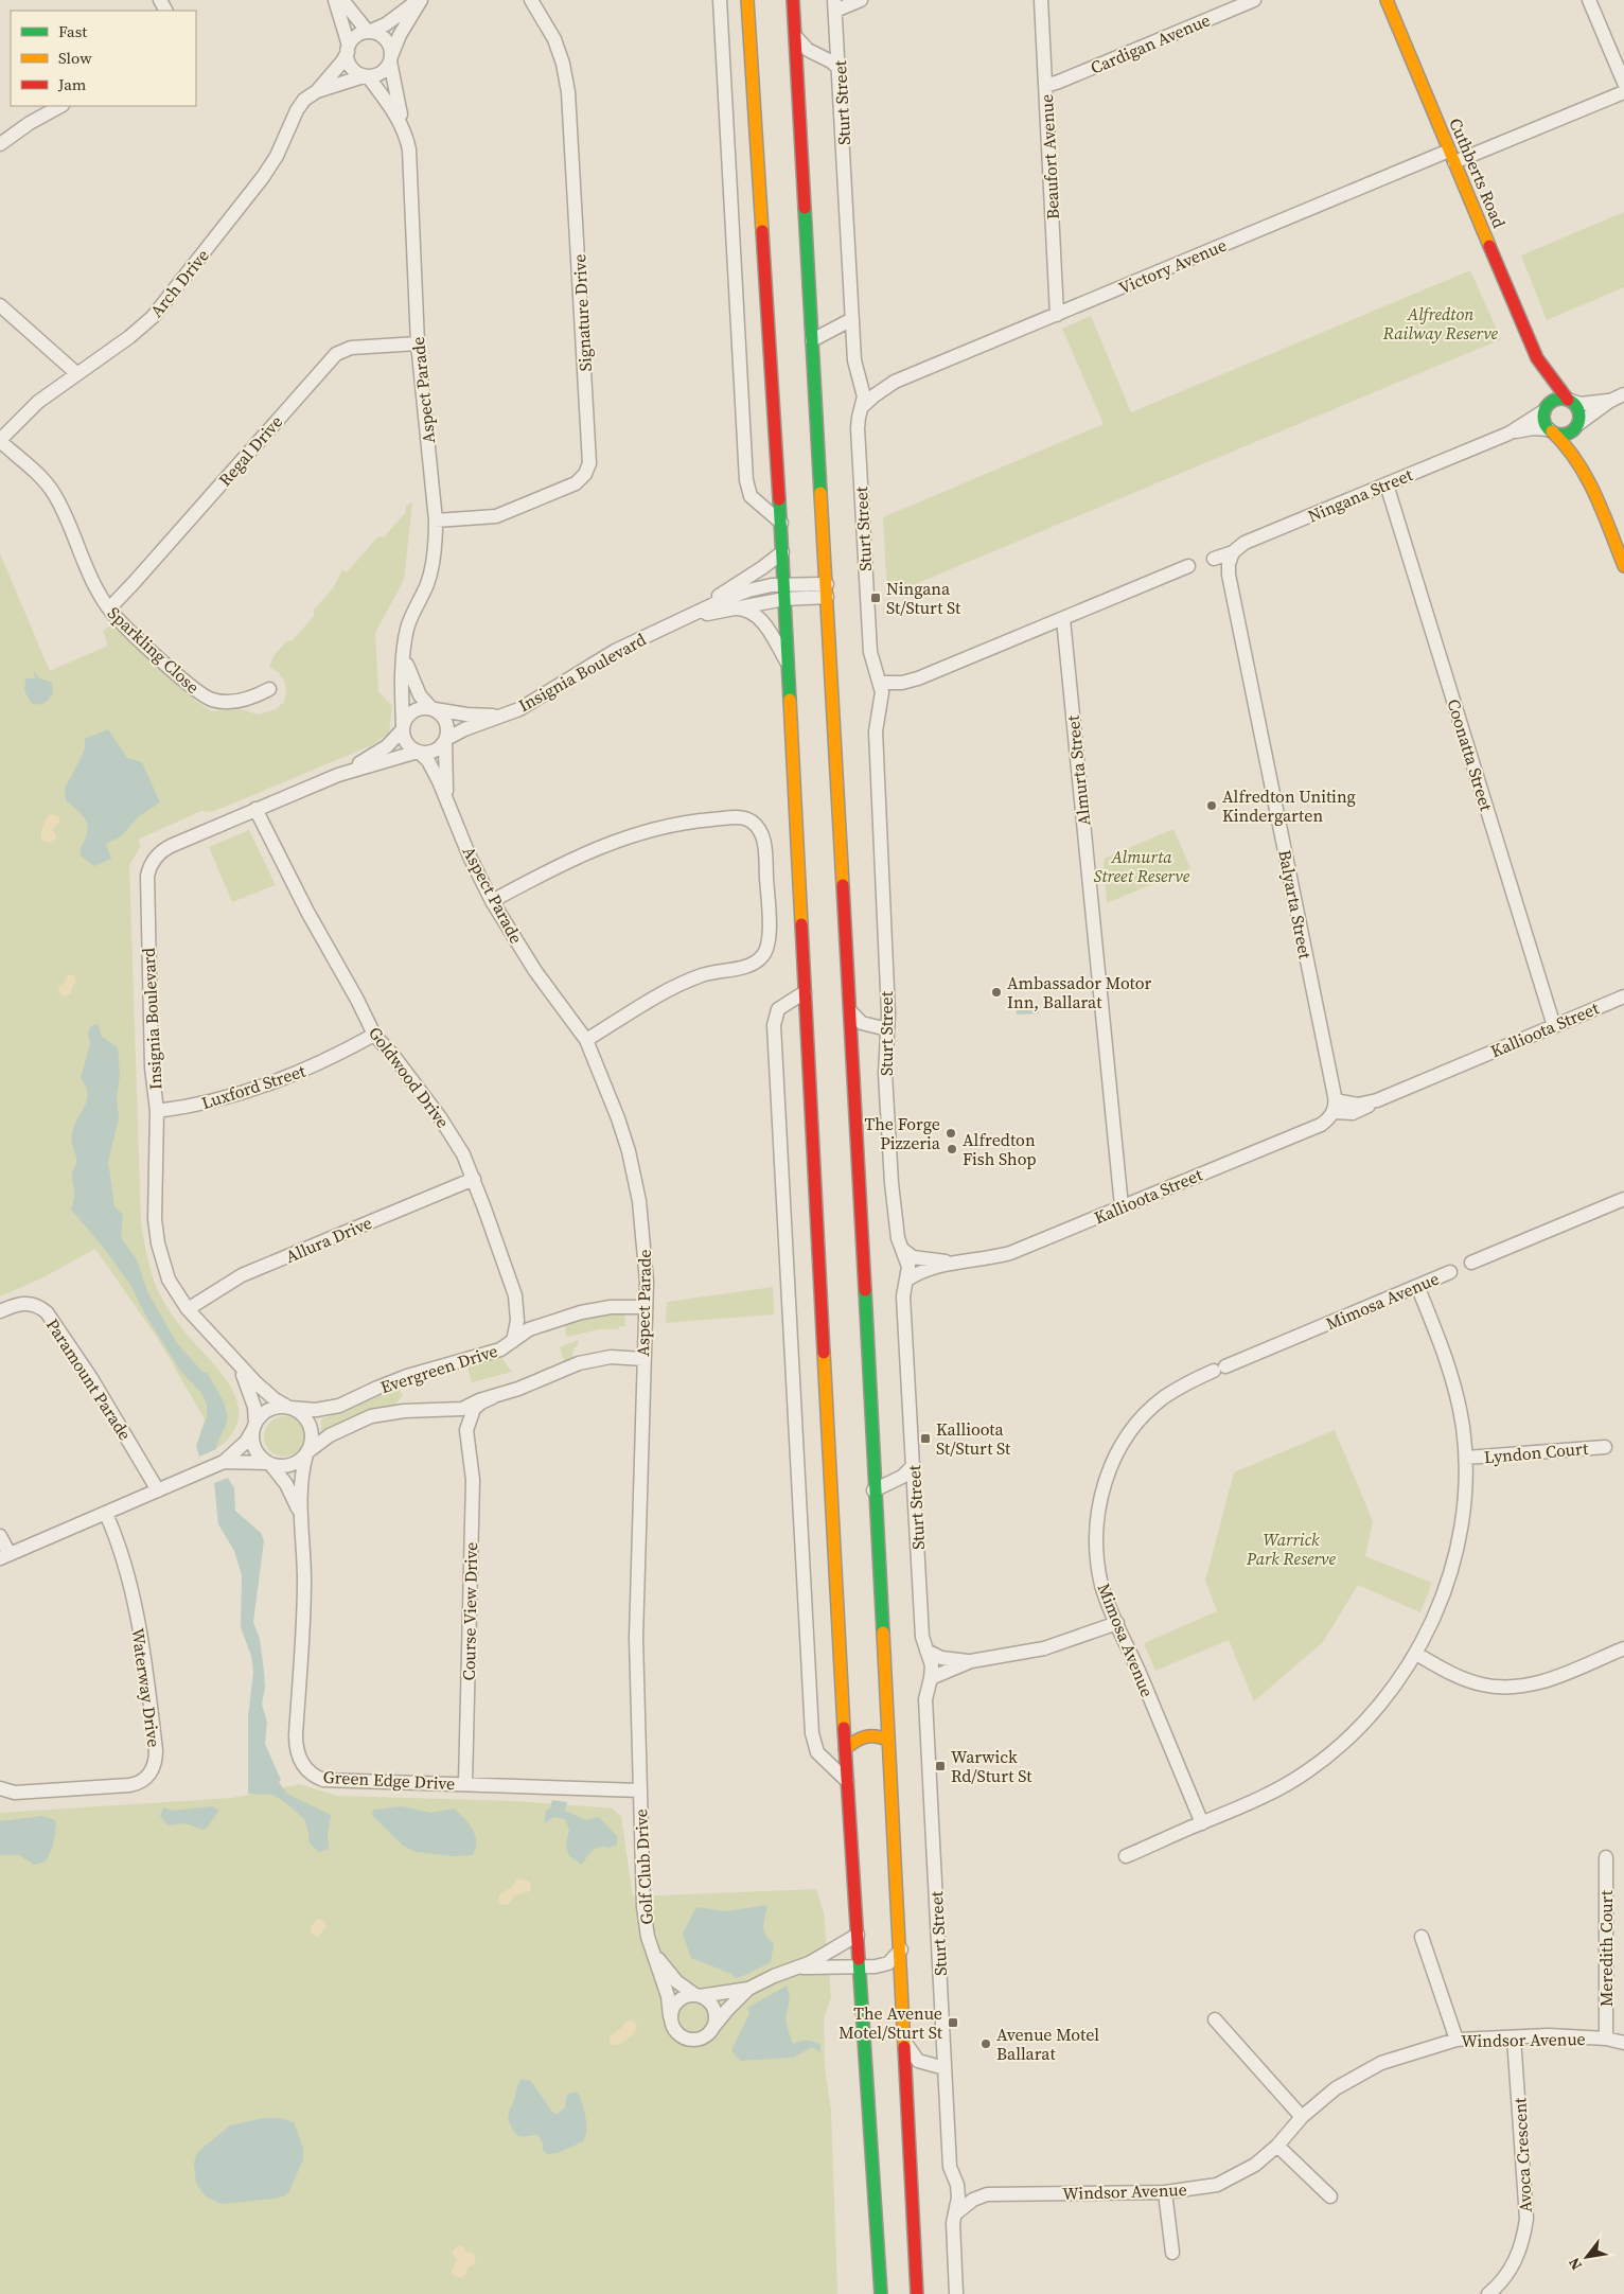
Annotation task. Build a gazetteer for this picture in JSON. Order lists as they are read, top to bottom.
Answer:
{
  "streets": {
    "main road": ["Sturt Street", "Cuthberts Road"],
    "street": [
      "Cardigan Avenue",
      "Beaufort Avenue",
      "Victory Avenue",
      "Arch Drive",
      "Signature Drive",
      "Aspect Parade",
      "Regal Drive",
      "Ningana Street",
      "Sparkling Close",
      "Insignia Boulevard",
      "Coonatta Street",
      "Almurta Street",
      "Balyarta Street",
      "Kallioota Street",
      "Goldwood Drive",
      "Luxford Street",
      "Allura Drive",
      "Mimosa Avenue",
      "Evergreen Drive",
      "Paramount Parade",
      "Lyndon Court",
      "Course View Drive",
      "Waterway Drive",
      "Green Edge Drive",
      "Golf Club Drive",
      "Meredith Court",
      "Windsor Avenue",
      "Avoca Crescent"
    ]
  },
  "crossings": [
    ["Cardigan Avenue", "Beaufort Avenue"],
    ["Sturt Street", "Victory Avenue"],
    ["Sturt Street", "Insignia Boulevard"],
    ["Sturt Street", "Kallioota Street"],
    ["Sturt Street", "Windsor Avenue"],
    ["Beaufort Avenue", "Victory Avenue"],
    ["Cuthberts Road", "Victory Avenue"],
    ["Cuthberts Road", "Ningana Street"],
    ["Arch Drive", "Aspect Parade"],
    ["Arch Drive", "Sparkling Close"],
    ["Signature Drive", "Aspect Parade"],
    ["Aspect Parade", "Regal Drive"],
    ["Aspect Parade", "Insignia Boulevard"],
    ["Aspect Parade", "Evergreen Drive"],
    ["Aspect Parade", "Green Edge Drive"],
    ["Aspect Parade", "Golf Club Drive"],
    ["Regal Drive", "Sparkling Close"],
    ["Ningana Street", "Coonatta Street"],
    ["Ningana Street", "Balyarta Street"],
    ["Insignia Boulevard", "Goldwood Drive"],
    ["Insignia Boulevard", "Luxford Street"],
    ["Insignia Boulevard", "Allura Drive"],
    ["Insignia Boulevard", "Evergreen Drive"],
    ["Coonatta Street", "Kallioota Street"],
    ["Almurta Street", "Kallioota Street"],
    ["Balyarta Street", "Kallioota Street"],
    ["Goldwood Drive", "Luxford Street"],
    ["Goldwood Drive", "Allura Drive"],
    ["Goldwood Drive", "Evergreen Drive"],
    ["Evergreen Drive", "Course View Drive"],
    ["Course View Drive", "Green Edge Drive"],
    ["Green Edge Drive", "Golf Club Drive"],
    ["Meredith Court", "Windsor Avenue"],
    ["Windsor Avenue", "Avoca Crescent"]
  ],
  "parks": ["Alfredton Railway Reserve", "Almurta Street Reserve", "Warrick Park Reserve"],
  "places": {
    "transit": [
      "Ningana St/Sturt St",
      "Kallioota St/Sturt St",
      "Warwick Rd/Sturt St",
      "The Avenue Motel/Sturt St"
    ],
    "other": [
      "Alfredton Uniting Kindergarten",
      "Ambassador Motor Inn, Ballarat",
      "The Forge Pizzeria",
      "Alfredton Fish Shop",
      "Avenue Motel Ballarat"
    ]
  },
  "legend": ["Fast", "Slow", "Jam"],
  "north": "bottom left"
}
